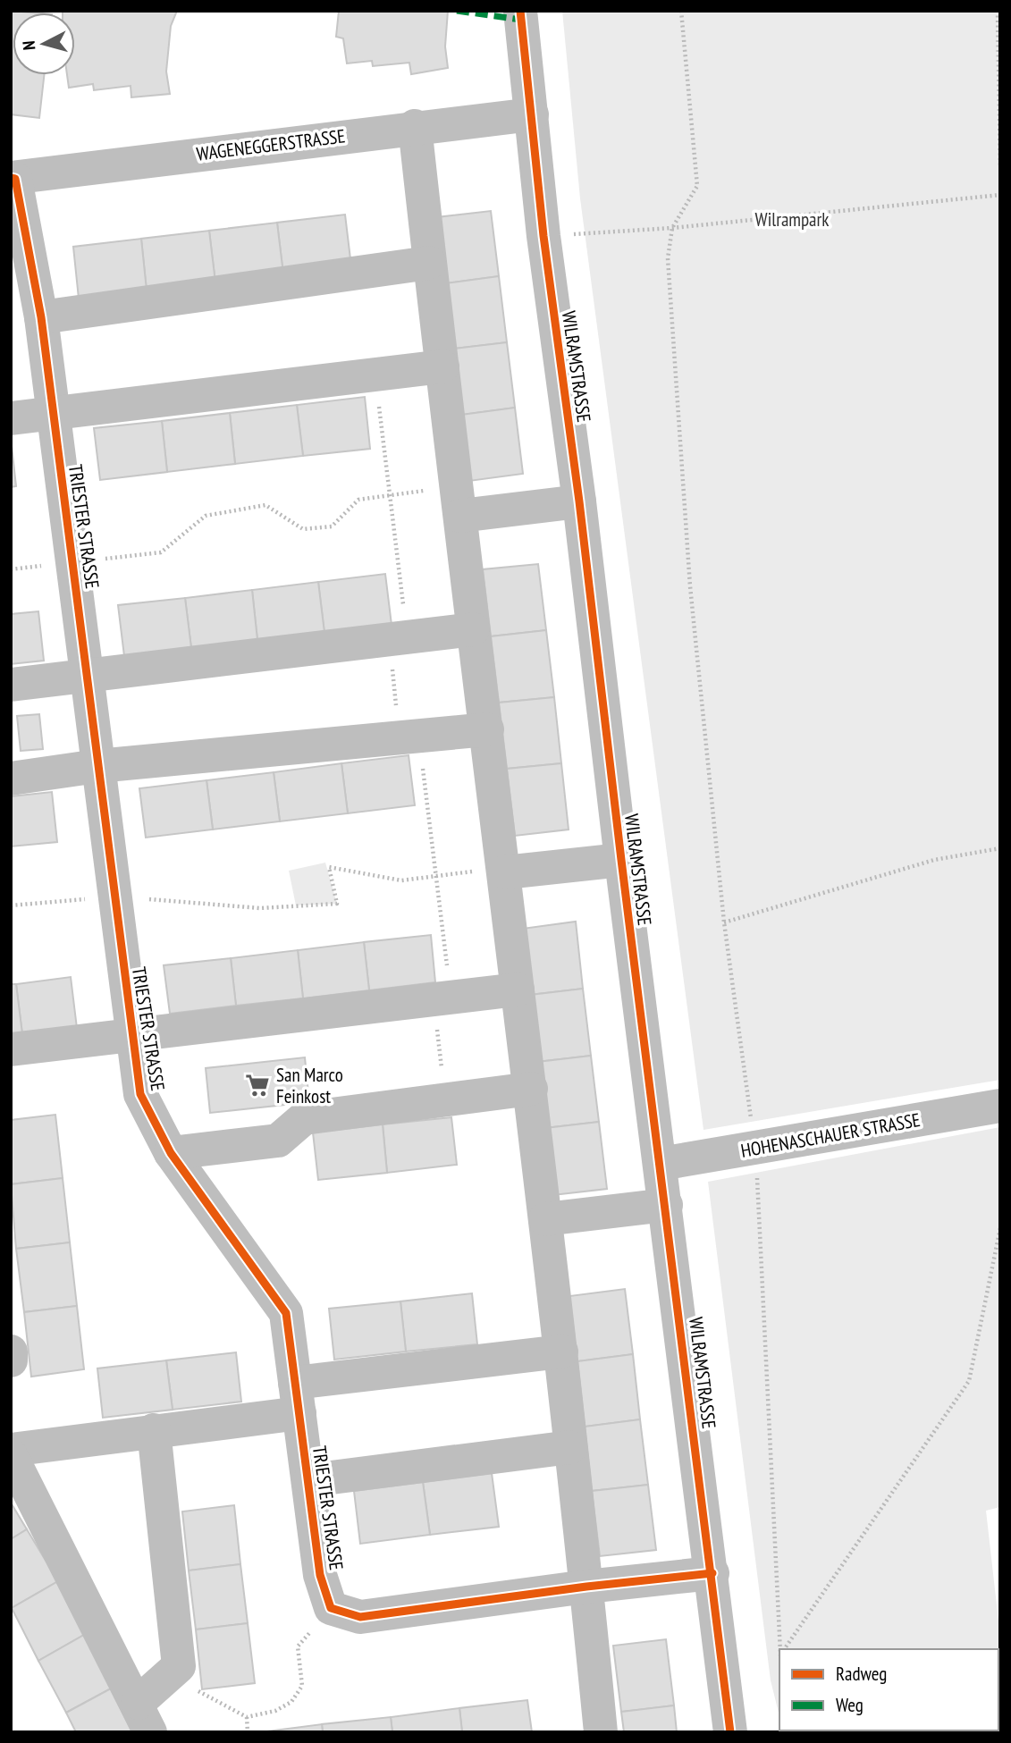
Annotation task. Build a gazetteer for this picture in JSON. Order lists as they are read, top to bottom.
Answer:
{
  "streets": {
    "street": [
      "WAGENEGGERSTRASSE",
      "WILRAMSTRASSE",
      "TRIESTER STRASSE",
      "HOHENASCHAUER STRASSE"
    ]
  },
  "crossings": [
    ["WAGENEGGERSTRASSE", "WILRAMSTRASSE"],
    ["WAGENEGGERSTRASSE", "TRIESTER STRASSE"],
    ["WILRAMSTRASSE", "HOHENASCHAUER STRASSE"]
  ],
  "parks": ["Wilrampark"],
  "places": {
    "supermarket": ["San Marco Feinkost"]
  },
  "legend": ["Radweg", "Weg"],
  "north": "left"
}
